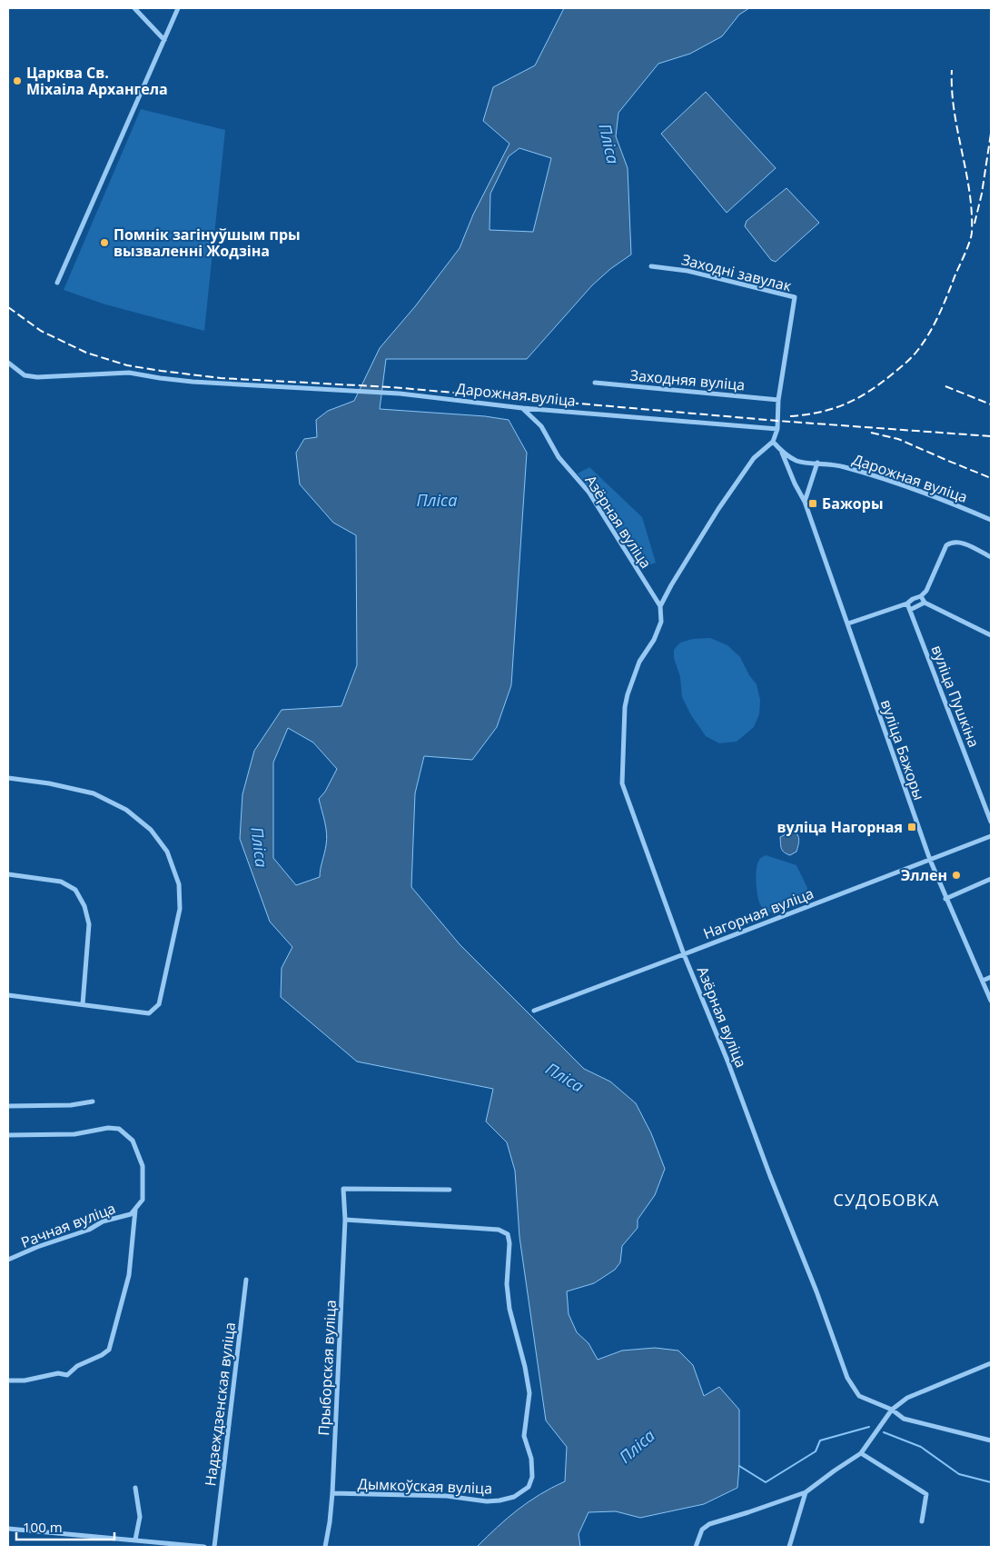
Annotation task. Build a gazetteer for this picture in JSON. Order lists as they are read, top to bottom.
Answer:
{
  "streets": {
    "street": [
      "Заходні завулак",
      "Заходняя вуліца",
      "Дарожная вуліца",
      "Азёрная вуліца",
      "вуліца Пушкіна",
      "вуліца Бажоры",
      "Нагорная вуліца",
      "Рачная вуліца",
      "Прыборская вуліца",
      "Надзеждзенская вуліца",
      "Дымкоўская вуліца"
    ]
  },
  "crossings": [
    ["Заходні завулак", "Заходняя вуліца"],
    ["Заходні завулак", "Дарожная вуліца"],
    ["Дарожная вуліца", "Азёрная вуліца"],
    ["Дарожная вуліца", "вуліца Бажоры"],
    ["Азёрная вуліца", "Нагорная вуліца"],
    ["вуліца Бажоры", "Нагорная вуліца"],
    ["Прыборская вуліца", "Дымкоўская вуліца"]
  ],
  "districts": ["СУДОБОВКА"],
  "water": ["Пліса"],
  "places": {
    "other": ["Царква Св. Міхаіла Архангела", "Помнік загінуўшым пры вызваленні Жодзіна", "Эллен"],
    "transit": ["Бажоры", "вуліца Нагорная"]
  },
  "scale_bar": "100 m"
}
